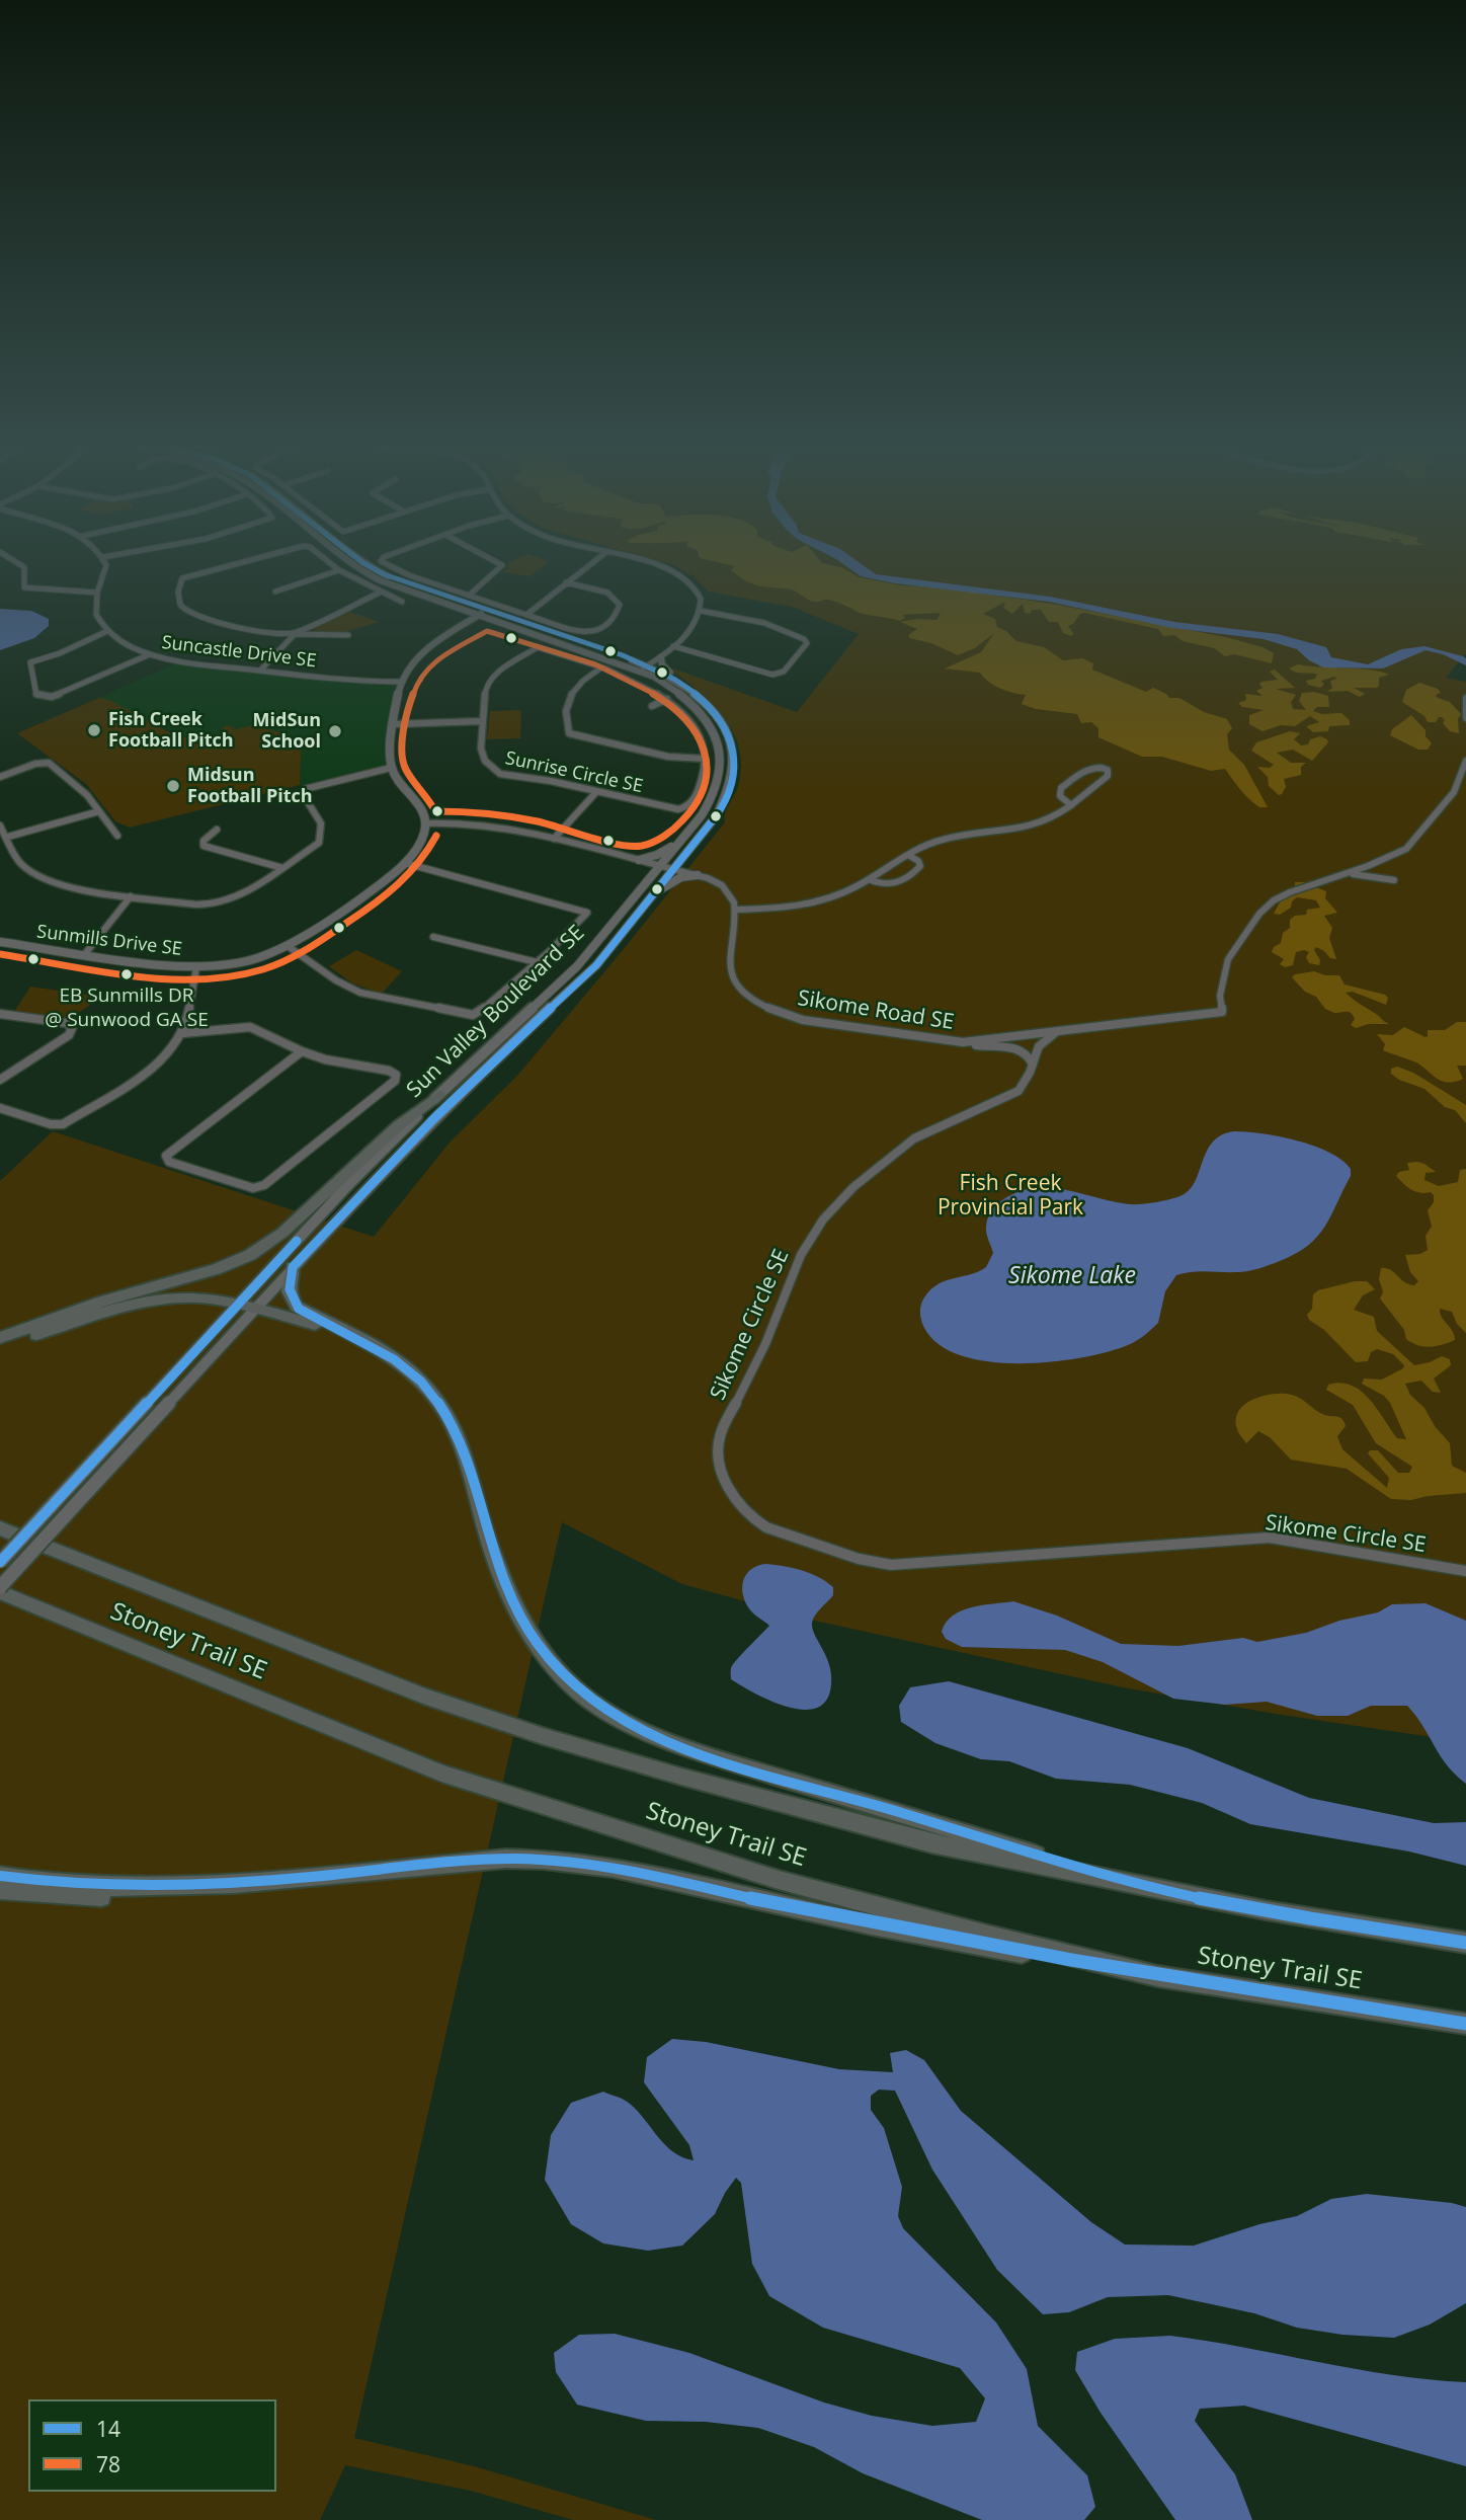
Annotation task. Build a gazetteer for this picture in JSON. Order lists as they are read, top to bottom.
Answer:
{
  "streets": {
    "highway": ["Stoney Trail SE"],
    "main road": ["Sunmills Drive SE", "Sun Valley Boulevard SE"],
    "street": [
      "Suncastle Drive SE",
      "Sunrise Circle SE",
      "Sikome Road SE",
      "Sikome Circle SE"
    ]
  },
  "crossings": [
    ["Sikome Road SE", "Sikome Circle SE"],
    ["Sun Valley Boulevard SE", "Stoney Trail SE"]
  ],
  "water": ["Sikome Lake"],
  "parks": ["Fish Creek Provincial Park"],
  "places": [
    "Fish Creek Football Pitch",
    "MidSun School",
    "Midsun Football Pitch",
    "EB Sunmills DR @ Sunwood GA SE"
  ],
  "lines": ["transit line 14", "transit line 78"],
  "legend": ["14", "78"]
}
